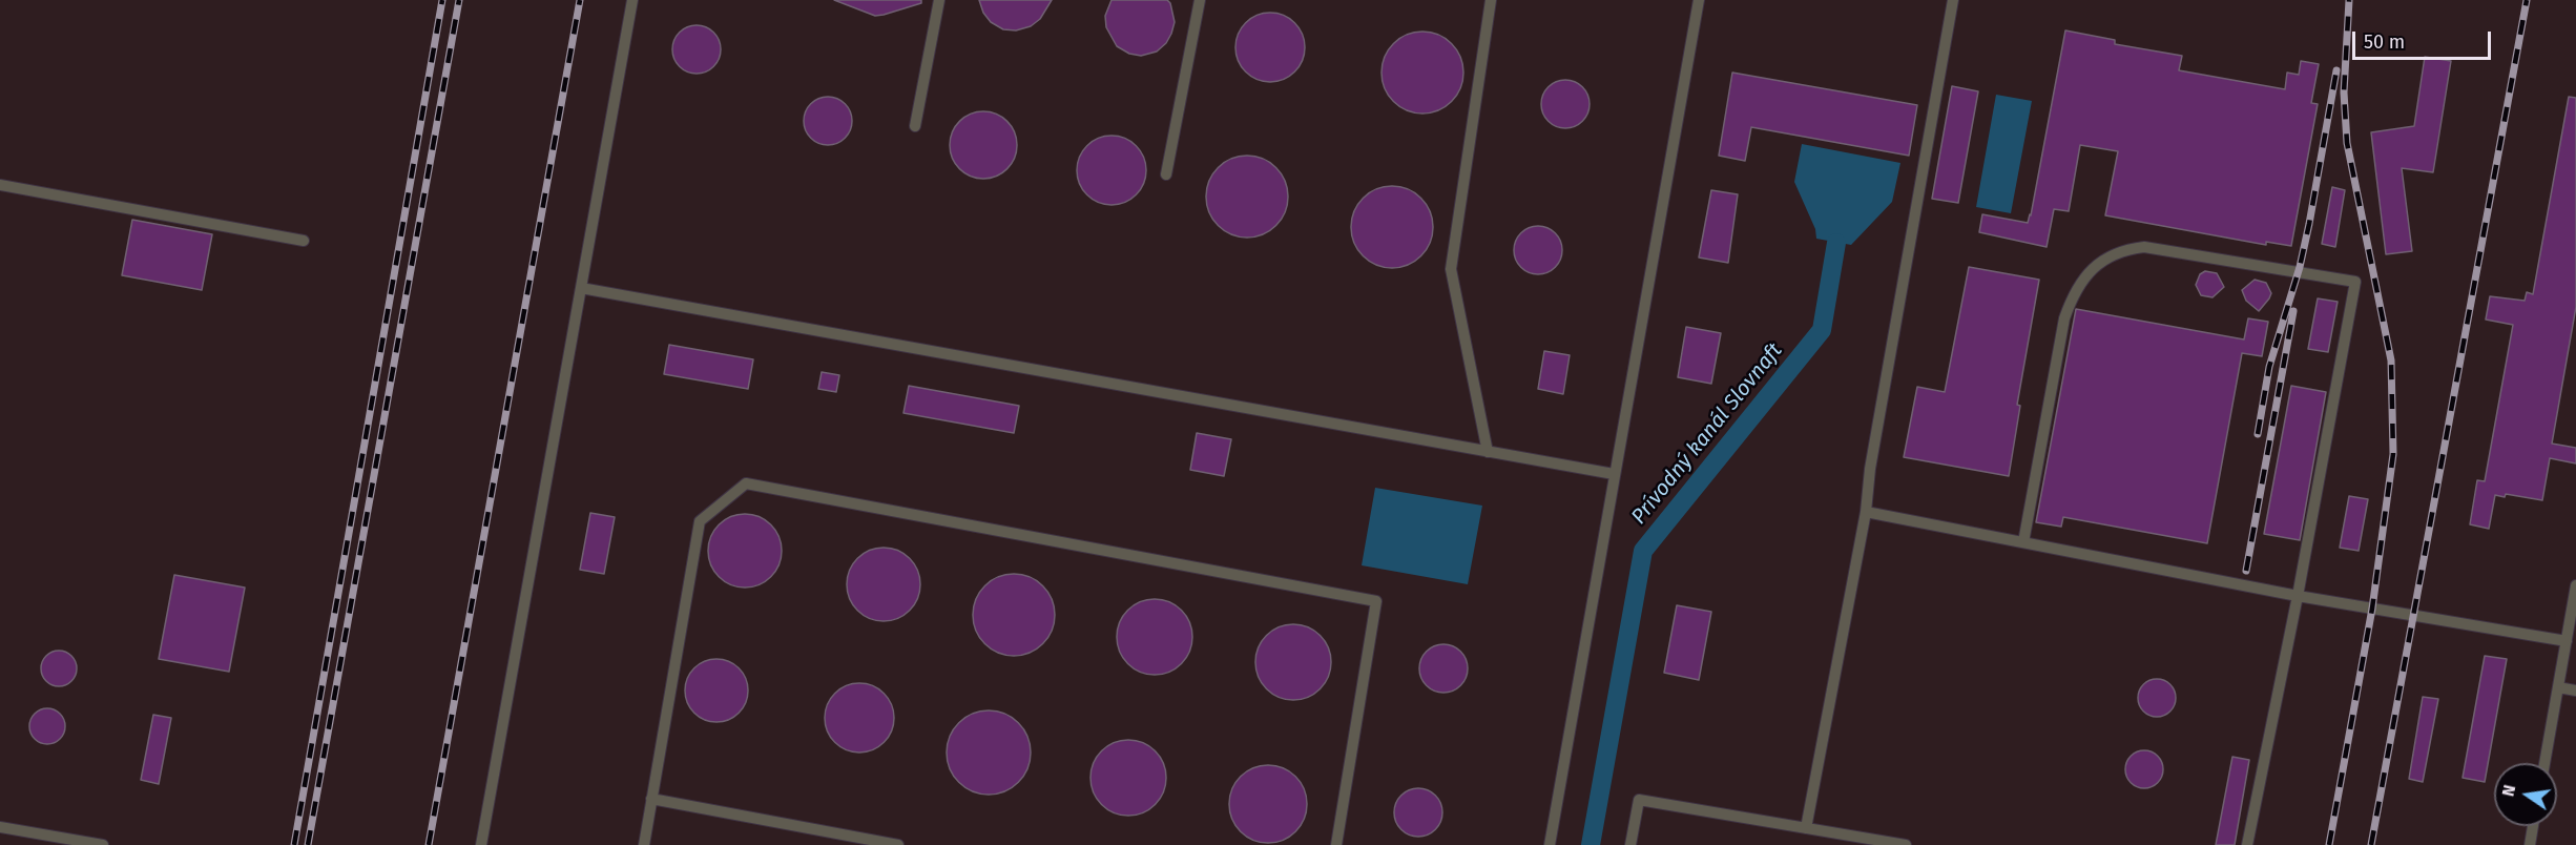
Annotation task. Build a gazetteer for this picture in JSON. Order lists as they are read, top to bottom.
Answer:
{
  "water": ["Prívodný kanál Slovnaft"],
  "scale_bar": "50 m",
  "north": "left"
}
